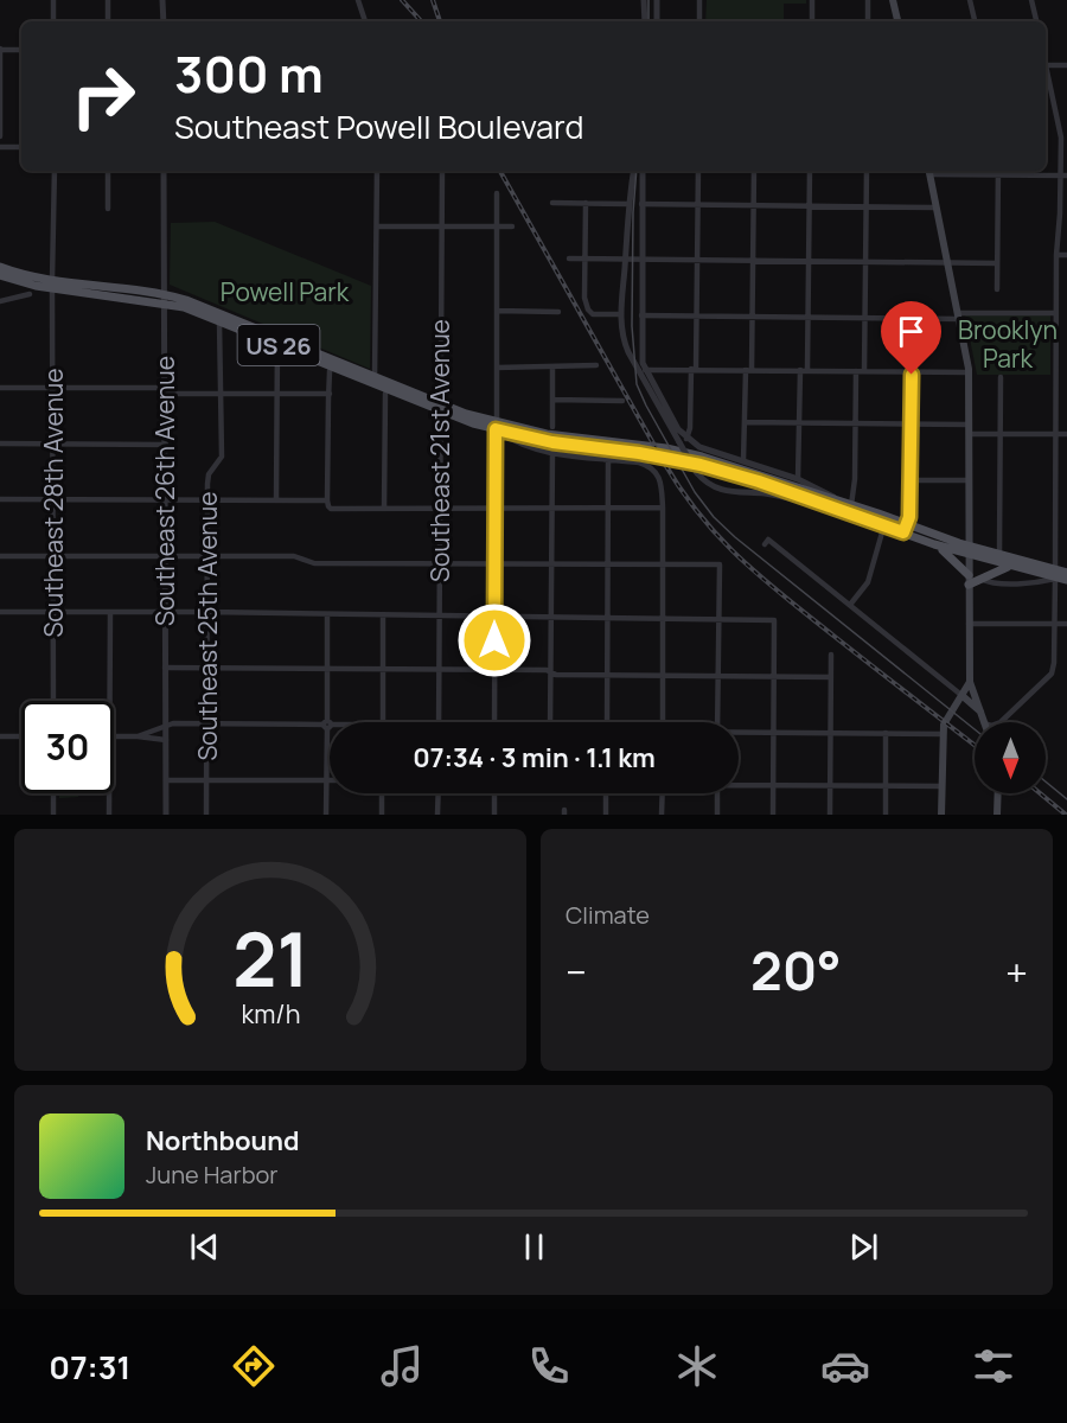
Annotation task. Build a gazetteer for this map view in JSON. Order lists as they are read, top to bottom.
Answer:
{
  "streets": {
    "main road": ["US 26"],
    "street": [
      "Southeast 21st Avenue",
      "Southeast 26th Avenue",
      "Southeast 28th Avenue",
      "Southeast 25th Avenue"
    ]
  },
  "crossings": [
    ["US 26", "Southeast 21st Avenue"],
    ["US 26", "Southeast 26th Avenue"],
    ["US 26", "Southeast 28th Avenue"],
    ["US 26", "Southeast 25th Avenue"]
  ],
  "parks": ["Powell Park", "Brooklyn Park"],
  "north": "bottom",
  "page": {
    "turn": ["300 m", "Southeast Powell Boulevard"],
    "limit": "30",
    "trip": "07:34 · 3 min · 1.1 km",
    "tile": "Climate",
    "heat": ["−", "20°", "+"],
    "song": ["Northbound", "June Harbor"],
    "tabs": "07:31",
    "gauge": ["21", "km/h"]
  }
}
